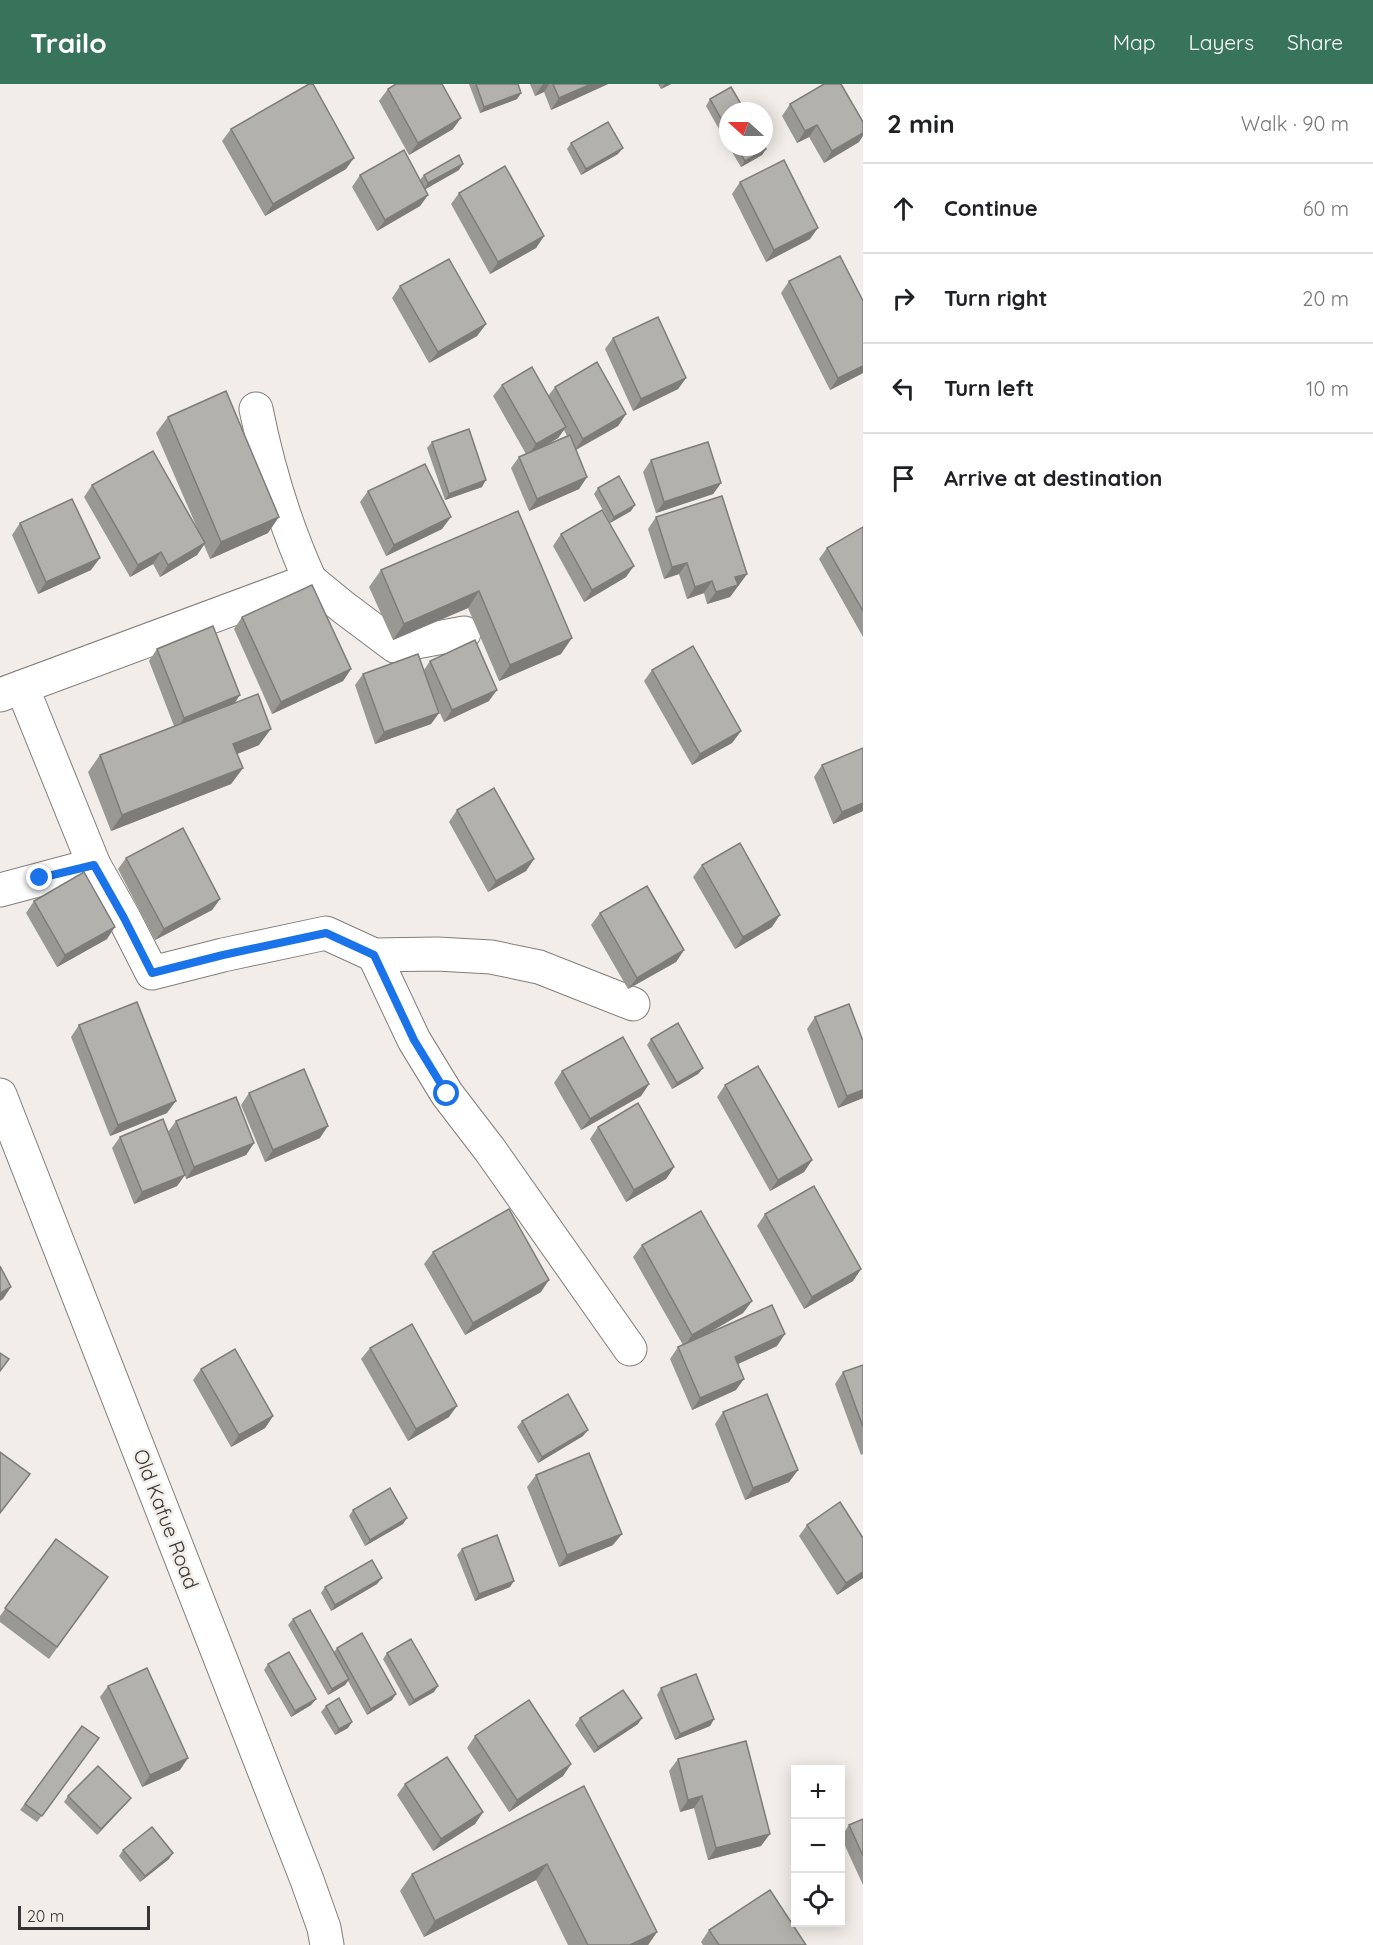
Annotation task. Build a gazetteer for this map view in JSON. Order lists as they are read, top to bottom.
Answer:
{
  "streets": {
    "street": ["Old Kafue Road"]
  },
  "scale_bar": "20 m",
  "north": "left",
  "page": {
    "header": "Trailo",
    "nav": ["Map", "Layers", "Share"],
    "heading": ["2 min", "Walk · 90 m"],
    "list": [
      ["Continue", "60 m"],
      ["Turn right", "20 m"],
      ["Turn left", "10 m"],
      "Arrive at destination"
    ],
    "map_buttons": ["+", "−"],
    "scale": "20 m"
  }
}
